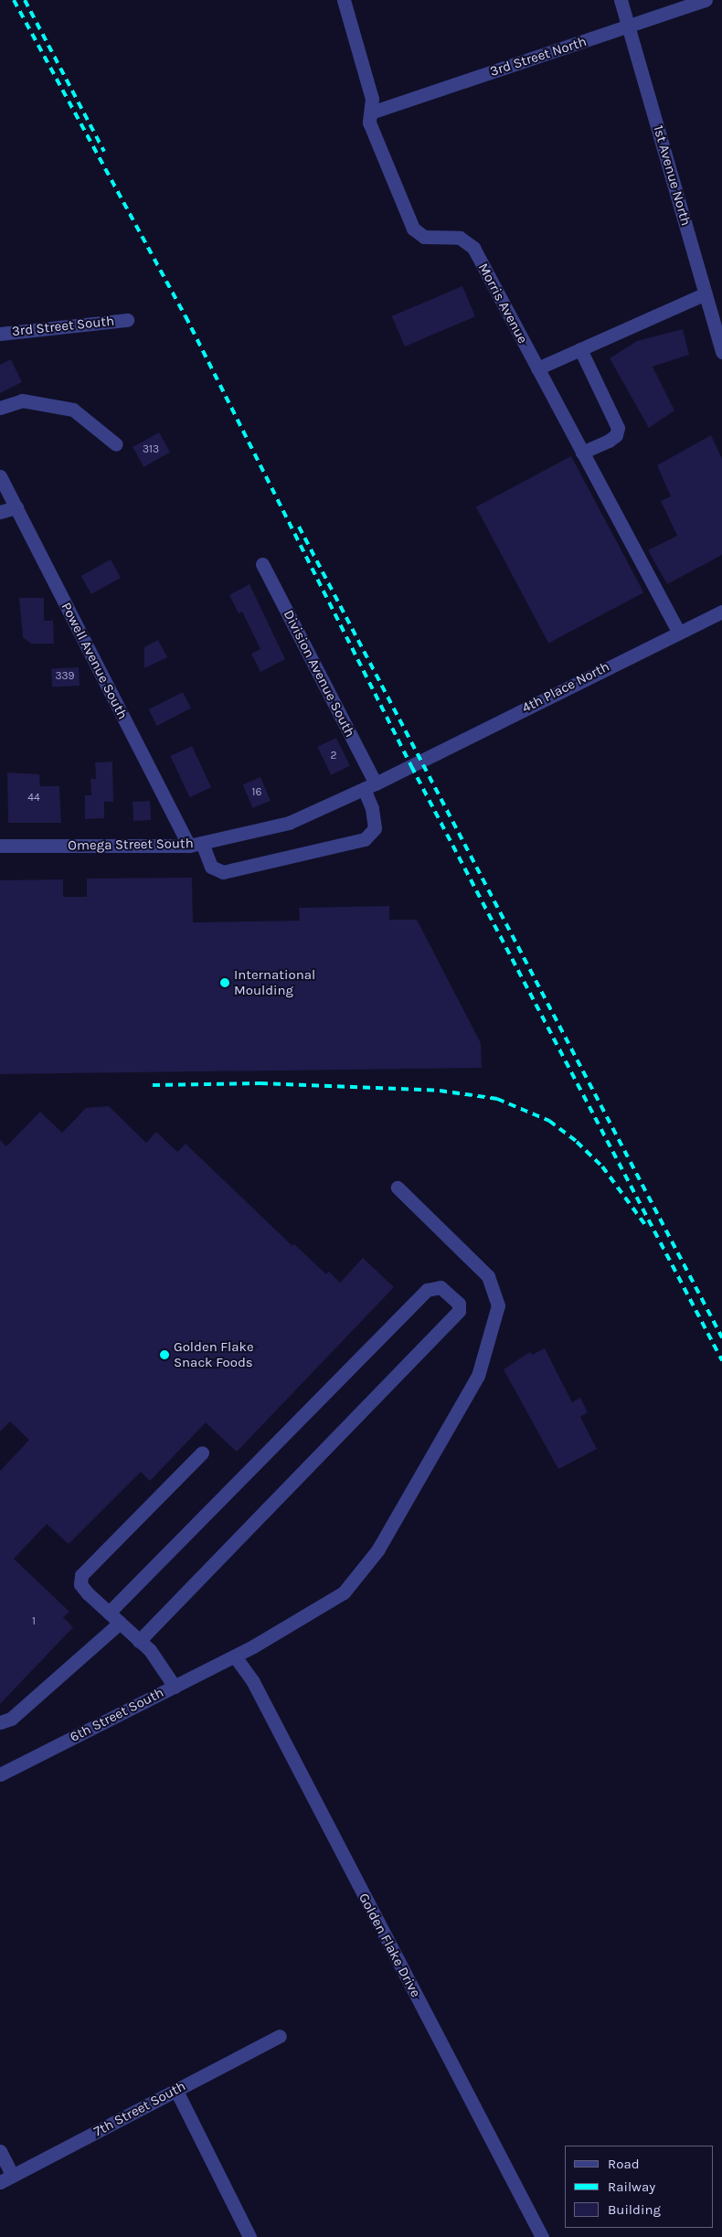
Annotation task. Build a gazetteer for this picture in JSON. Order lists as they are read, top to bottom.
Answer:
{
  "streets": {
    "street": [
      "3rd Street North",
      "1st Avenue North",
      "Morris Avenue",
      "3rd Street South",
      "Powell Avenue South",
      "Division Avenue South",
      "4th Place North",
      "Omega Street South",
      "6th Street South",
      "Golden Flake Drive",
      "7th Street South"
    ]
  },
  "crossings": [
    ["3rd Street North", "1st Avenue North"],
    ["3rd Street North", "Morris Avenue"],
    ["Morris Avenue", "4th Place North"],
    ["Powell Avenue South", "Division Avenue South"],
    ["Powell Avenue South", "Omega Street South"],
    ["Division Avenue South", "Omega Street South"],
    ["4th Place North", "Omega Street South"],
    ["6th Street South", "Golden Flake Drive"]
  ],
  "places": ["International Moulding", "Golden Flake Snack Foods"],
  "house_numbers": [
    "313",
    "339",
    "2",
    "16",
    "44",
    "1"
  ],
  "legend": ["Road", "Railway", "Building"]
}
